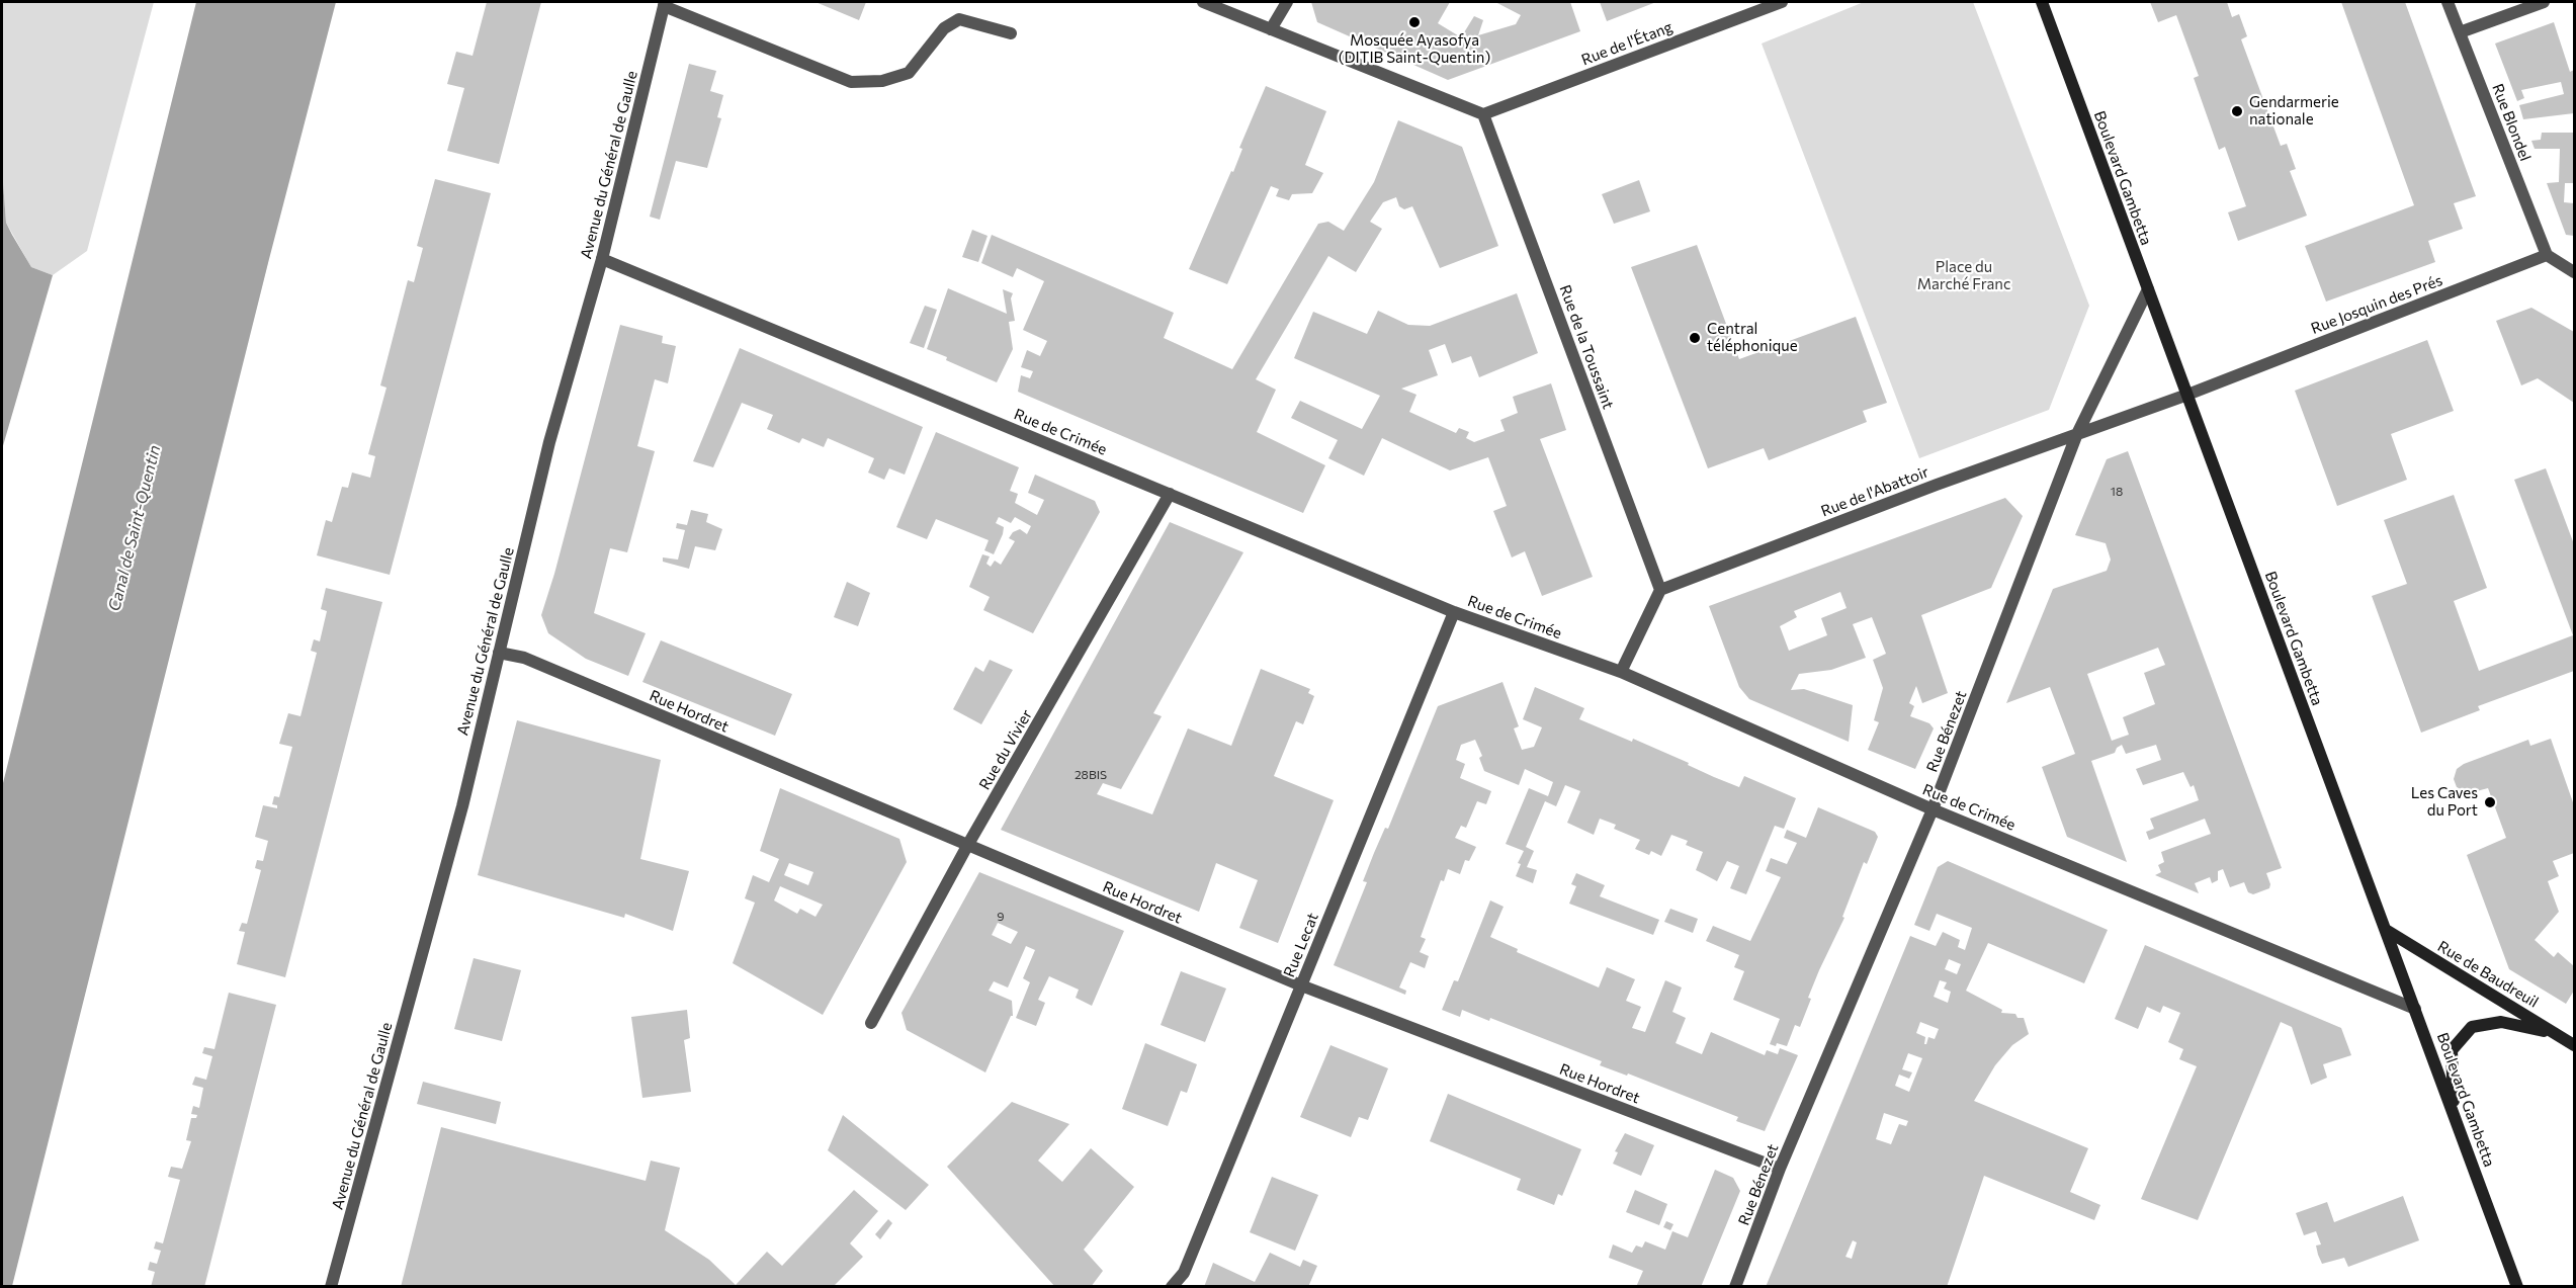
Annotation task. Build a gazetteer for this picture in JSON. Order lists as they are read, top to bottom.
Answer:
{
  "streets": {
    "main road": ["Boulevard Gambetta", "Rue de Baudreuil"],
    "street": [
      "Rue de l'Étang",
      "Rue Blondel",
      "Avenue du Général de Gaulle",
      "Rue Josquin des Prés",
      "Rue de la Toussaint",
      "Rue de Crimée",
      "Rue de l'Abattoir",
      "Rue Hordret",
      "Rue Bénezet",
      "Rue du Vivier",
      "Rue Lecat"
    ]
  },
  "crossings": [
    ["Rue de l'Étang", "Rue de la Toussaint"],
    ["Rue Blondel", "Rue Josquin des Prés"],
    ["Avenue du Général de Gaulle", "Rue de Crimée"],
    ["Avenue du Général de Gaulle", "Rue Hordret"],
    ["Boulevard Gambetta", "Rue Josquin des Prés"],
    ["Boulevard Gambetta", "Rue de Crimée"],
    ["Boulevard Gambetta", "Rue de l'Abattoir"],
    ["Boulevard Gambetta", "Rue Bénezet"],
    ["Boulevard Gambetta", "Rue de Baudreuil"],
    ["Rue Josquin des Prés", "Rue de l'Abattoir"],
    ["Rue de la Toussaint", "Rue de l'Abattoir"],
    ["Rue de Crimée", "Rue Bénezet"],
    ["Rue de Crimée", "Rue du Vivier"],
    ["Rue de Crimée", "Rue Lecat"],
    ["Rue de l'Abattoir", "Rue Bénezet"],
    ["Rue Hordret", "Rue Bénezet"],
    ["Rue Hordret", "Rue du Vivier"],
    ["Rue Hordret", "Rue Lecat"]
  ],
  "water": ["Canal de Saint-Quentin"],
  "parks": ["Place du Marché Franc"],
  "places": [
    "Mosquée Ayasofya (DITIB Saint-Quentin)",
    "Gendarmerie nationale",
    "Central téléphonique",
    "Les Caves du Port"
  ],
  "house_numbers": ["18", "28BIS", "9"]
}
